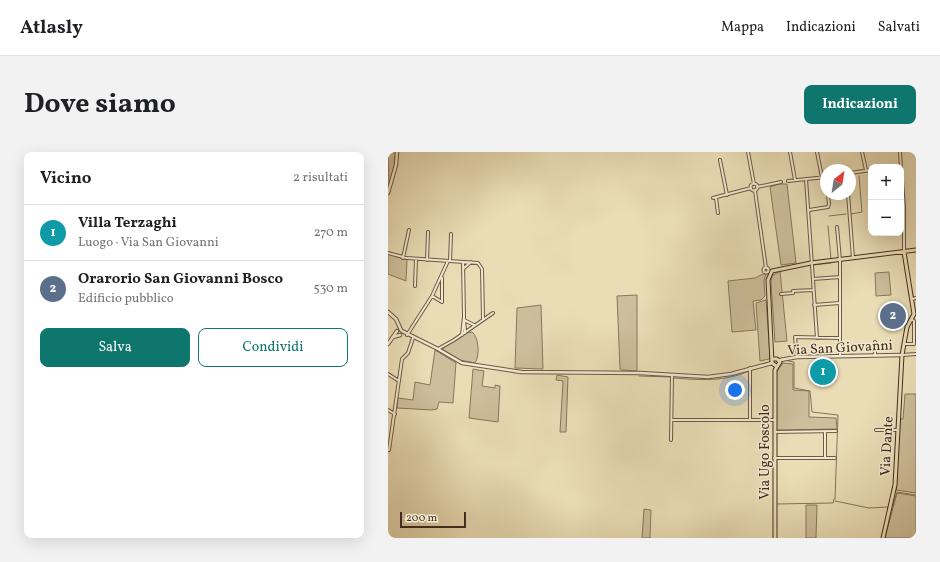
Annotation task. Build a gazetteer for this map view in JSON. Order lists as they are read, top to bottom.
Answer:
{
  "streets": {
    "main road": ["Via Dante", "Via Ugo Foscolo"],
    "street": ["Via San Giovanni"]
  },
  "crossings": [
    ["Via San Giovanni", "Via Dante"]
  ],
  "scale_bar": "200 m",
  "north": "top right",
  "page": {
    "header": "Atlasly",
    "nav": ["Mappa", "Indicazioni", "Salvati"],
    "title": "Dove siamo",
    "buttons": [
      "Indicazioni",
      ["Salva", "Condividi"]
    ],
    "heading": ["Vicino", "2 risultati"],
    "map_buttons": ["+", "−"],
    "list": [
      {
        "mark": "1",
        "name": "Villa Terzaghi",
        "note": "Luogo · Via San Giovanni",
        "value": "270 m"
      },
      {
        "mark": "2",
        "name": "Orarorio San Giovanni Bosco",
        "note": "Edificio pubblico",
        "value": "530 m"
      }
    ],
    "pins": ["2", "1"],
    "scale": "200 m"
  }
}
